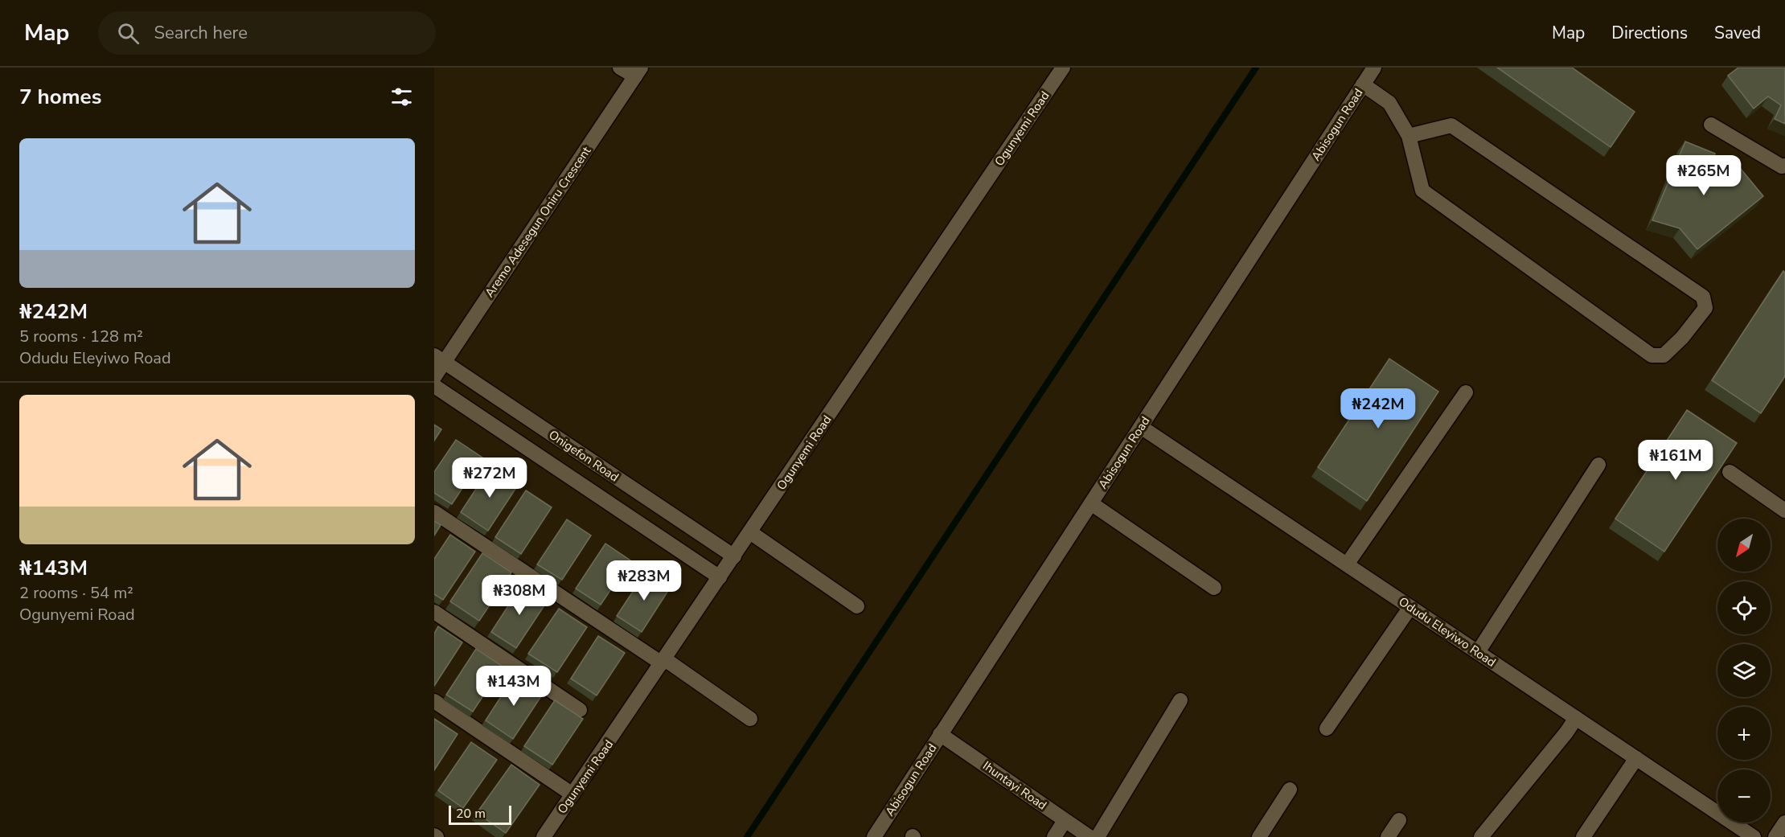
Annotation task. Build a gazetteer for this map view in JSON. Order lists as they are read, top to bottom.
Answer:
{
  "streets": {
    "street": [
      "Abisogun Road",
      "Ogunyemi Road",
      "Aremo Adesegun Oniru Crescent",
      "Onigefon Road",
      "Odudu Eleyiwo Road",
      "Ihuntayi Road"
    ]
  },
  "crossings": [
    ["Abisogun Road", "Odudu Eleyiwo Road"],
    ["Abisogun Road", "Ihuntayi Road"],
    ["Ogunyemi Road", "Onigefon Road"],
    ["Aremo Adesegun Oniru Crescent", "Onigefon Road"]
  ],
  "scale_bar": "20 m",
  "north": "bottom left",
  "page": {
    "header": "Map",
    "search": "Search here",
    "nav": ["Map", "Directions", "Saved"],
    "heading": "7 homes",
    "list": [
      {
        "name": "₦242M",
        "note": "5 rooms · 128 m² · Odudu Eleyiwo Road"
      },
      {
        "name": "₦143M",
        "note": "2 rooms · 54 m² · Ogunyemi Road"
      }
    ],
    "price": [
      "₦265M",
      "₦242M",
      "₦161M",
      "₦272M",
      "₦283M",
      "₦308M",
      "₦143M"
    ],
    "map_buttons": ["+", "−"],
    "scale": "20 m"
  }
}
